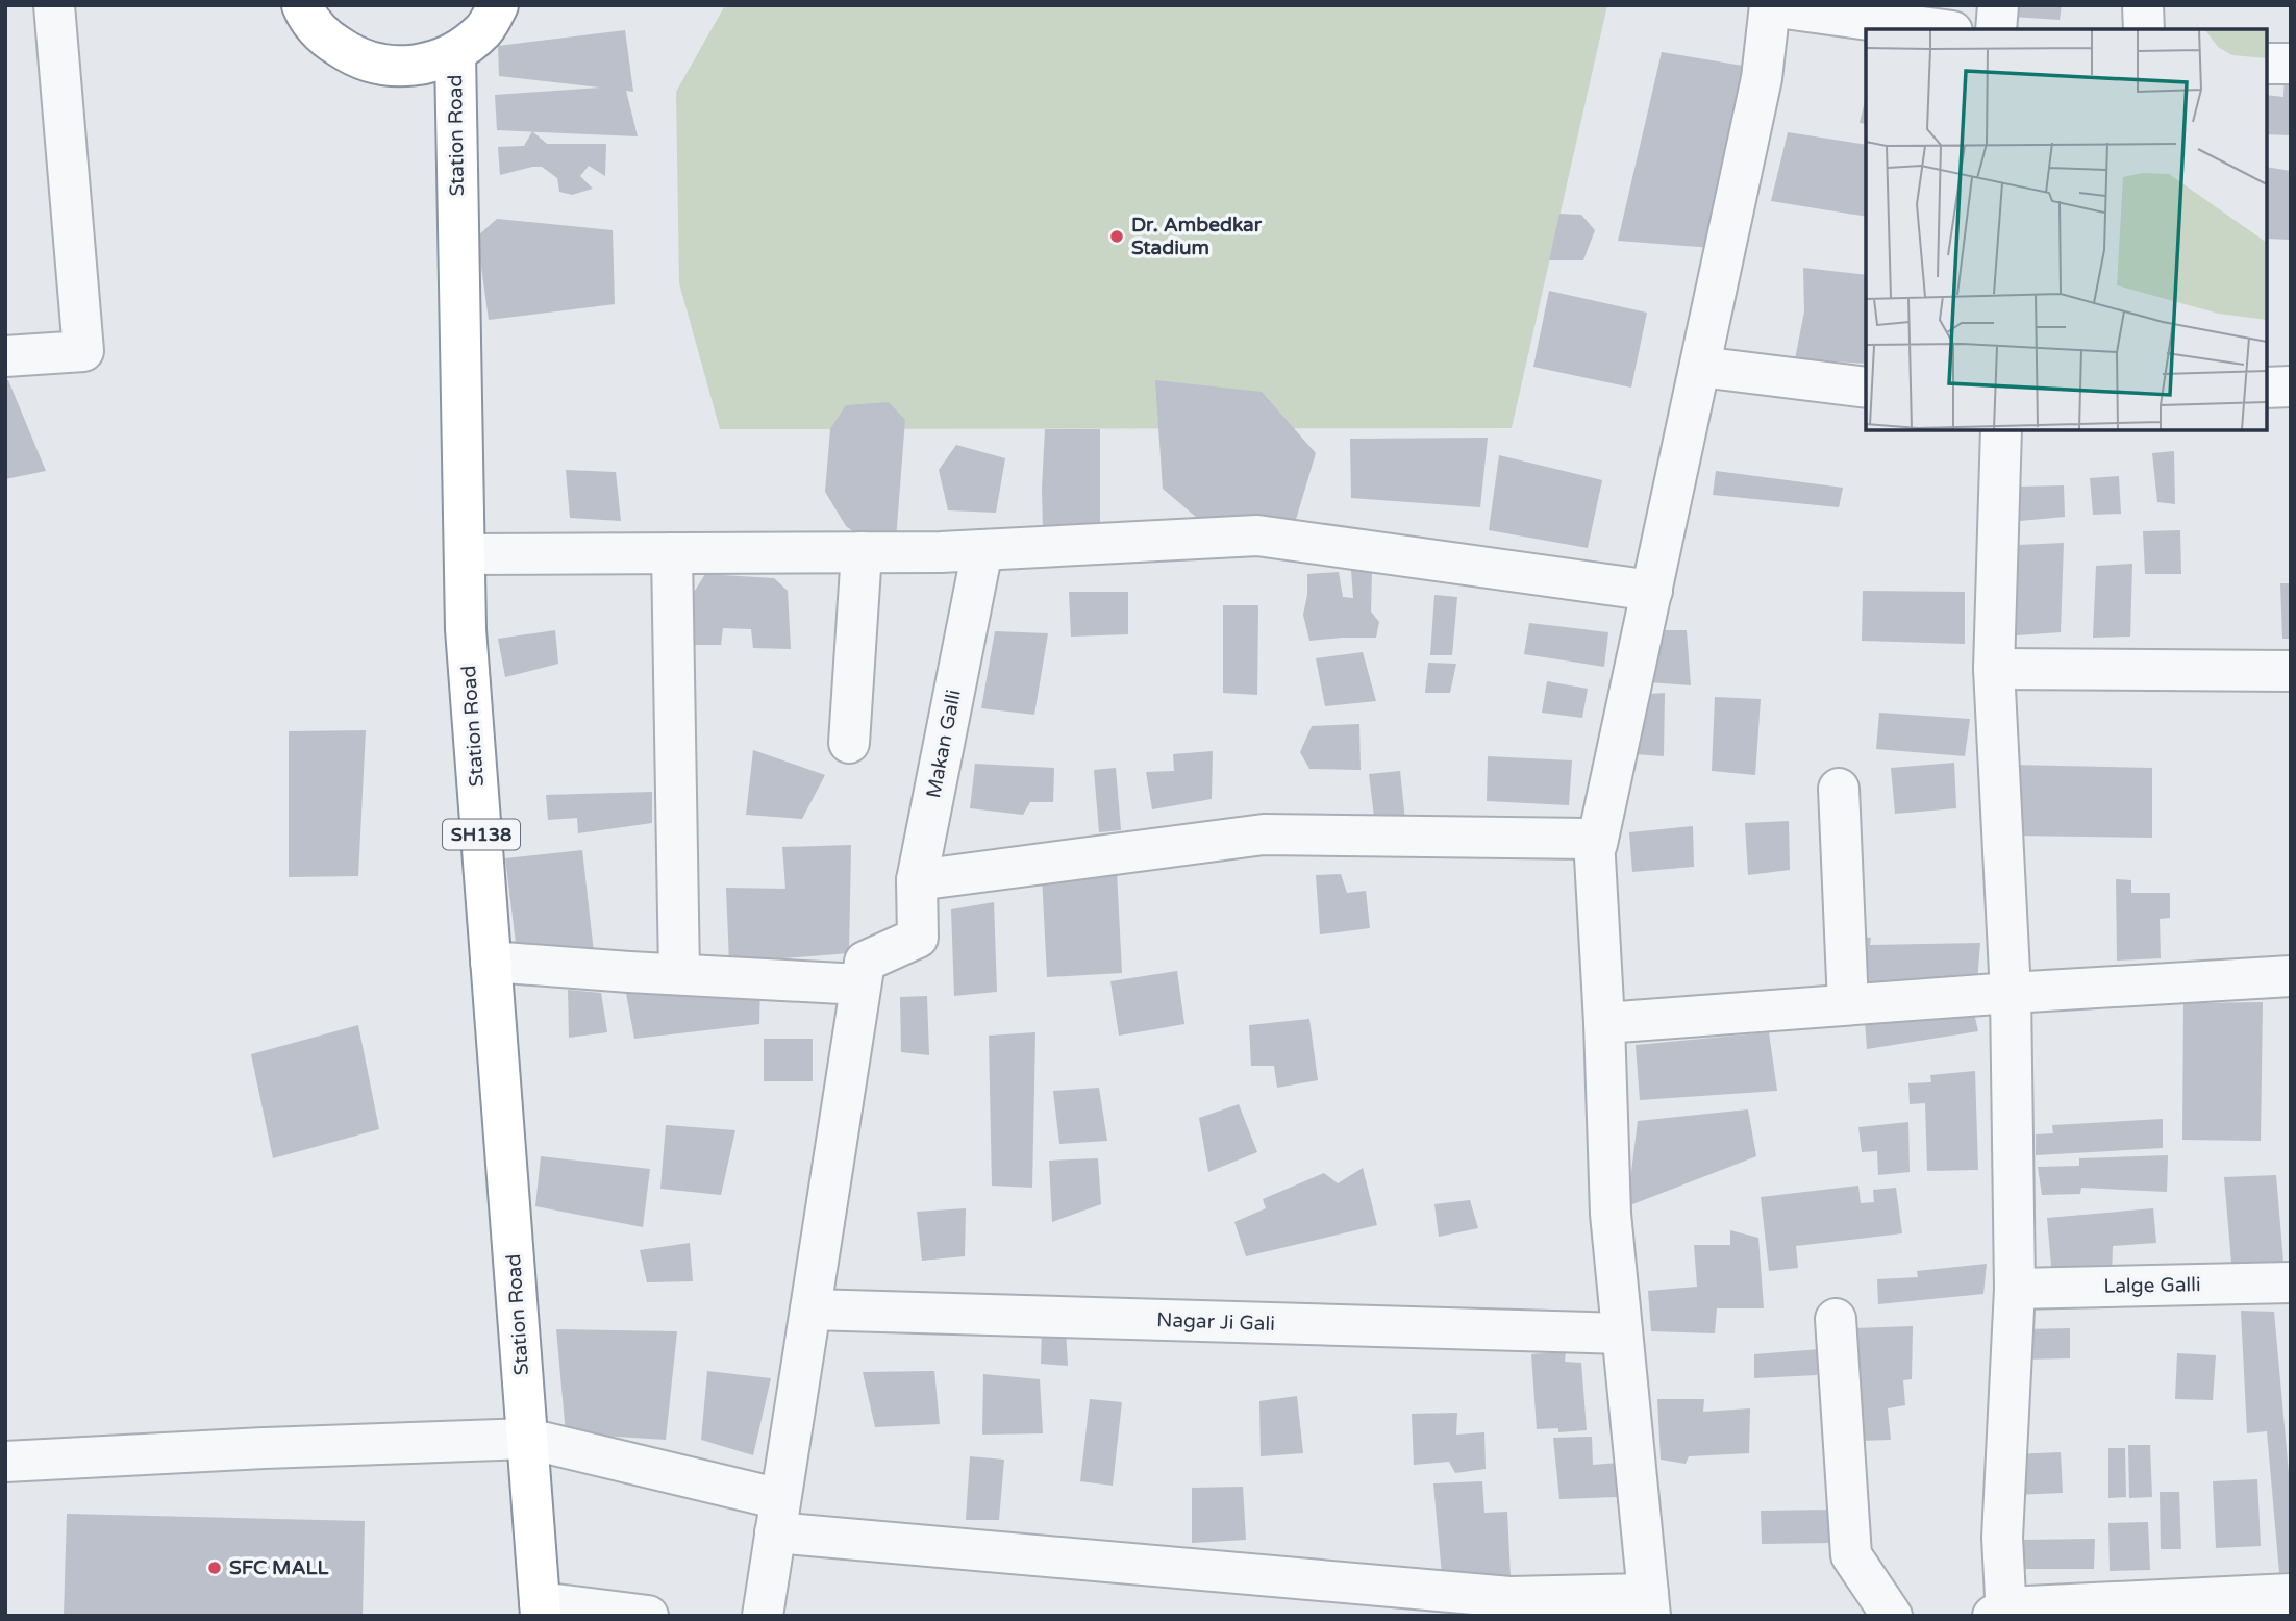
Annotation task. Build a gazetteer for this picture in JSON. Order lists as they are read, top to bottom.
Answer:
{
  "streets": {
    "highway": ["Station Road", "SH138"],
    "street": ["Makan Galli", "Lalge Galli", "Nagar Ji Gali"]
  },
  "places": ["Dr. Ambedkar Stadium", "SFC MALL"]
}
